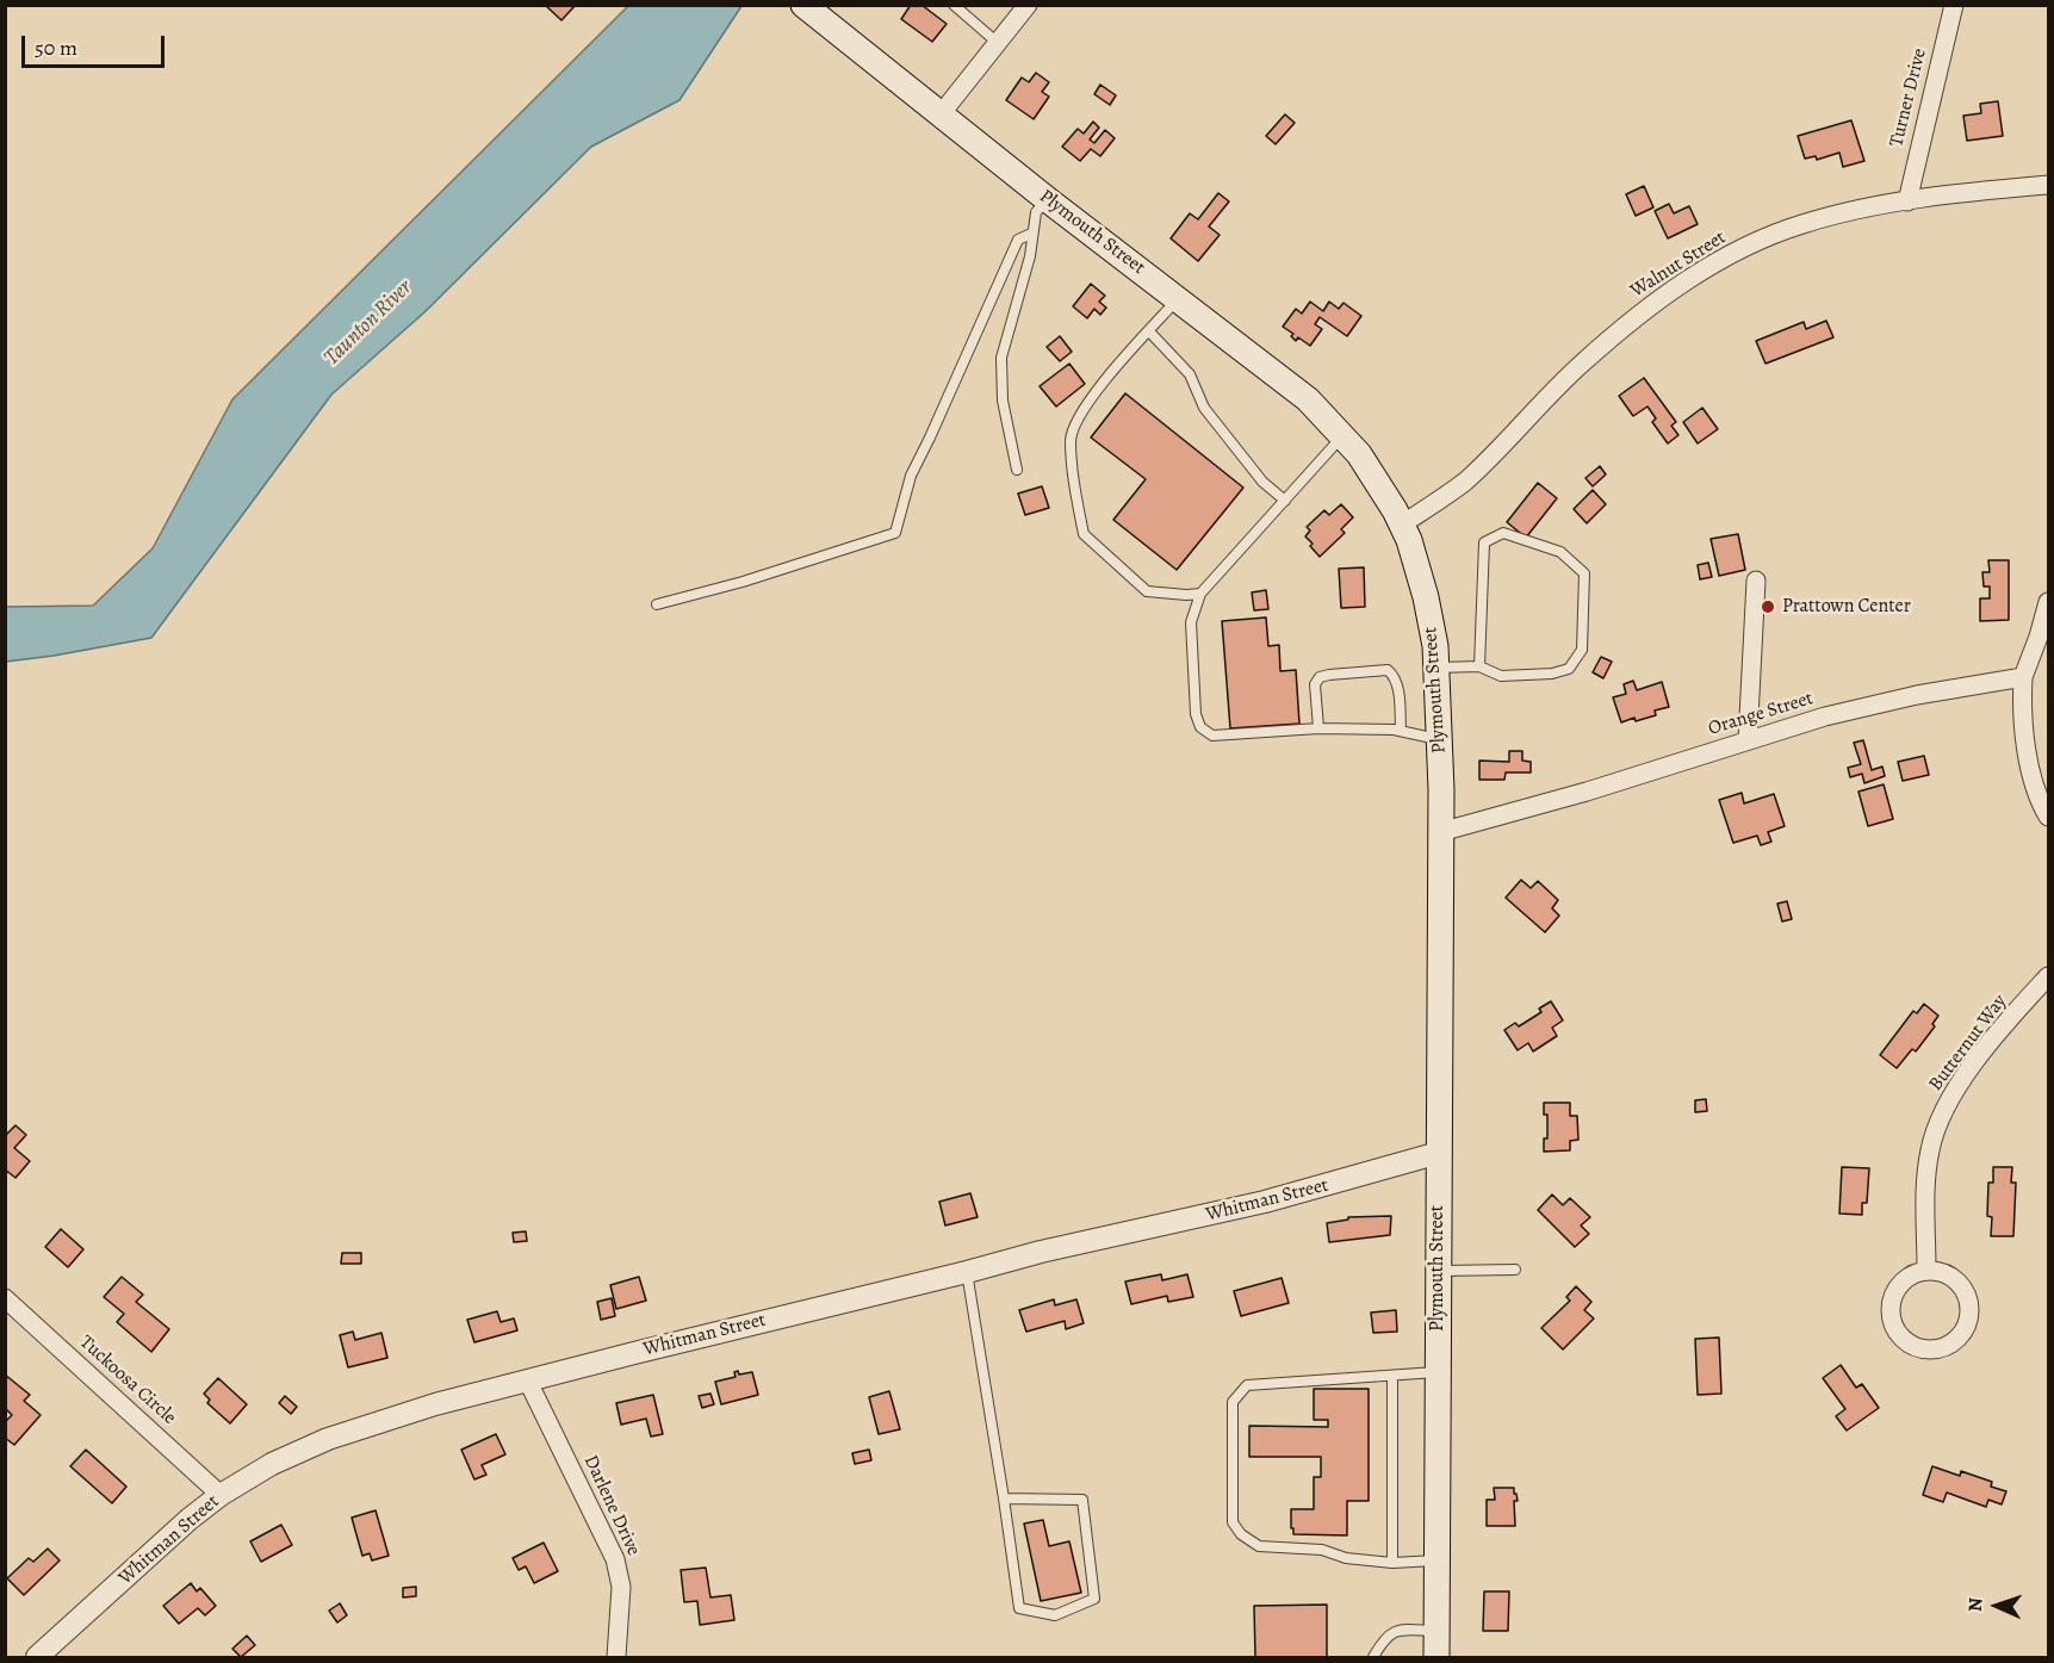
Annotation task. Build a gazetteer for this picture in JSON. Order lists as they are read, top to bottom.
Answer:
{
  "streets": {
    "main road": ["Plymouth Street"],
    "street": [
      "Turner Drive",
      "Walnut Street",
      "Orange Street",
      "Butternut Way",
      "Whitman Street",
      "Tuckoosa Circle",
      "Darlene Drive"
    ]
  },
  "crossings": [
    ["Turner Drive", "Walnut Street"],
    ["Plymouth Street", "Walnut Street"],
    ["Plymouth Street", "Orange Street"],
    ["Plymouth Street", "Whitman Street"],
    ["Whitman Street", "Tuckoosa Circle"],
    ["Whitman Street", "Darlene Drive"]
  ],
  "water": ["Taunton River"],
  "places": ["Prattown Center"],
  "scale_bar": "50 m",
  "north": "left"
}
